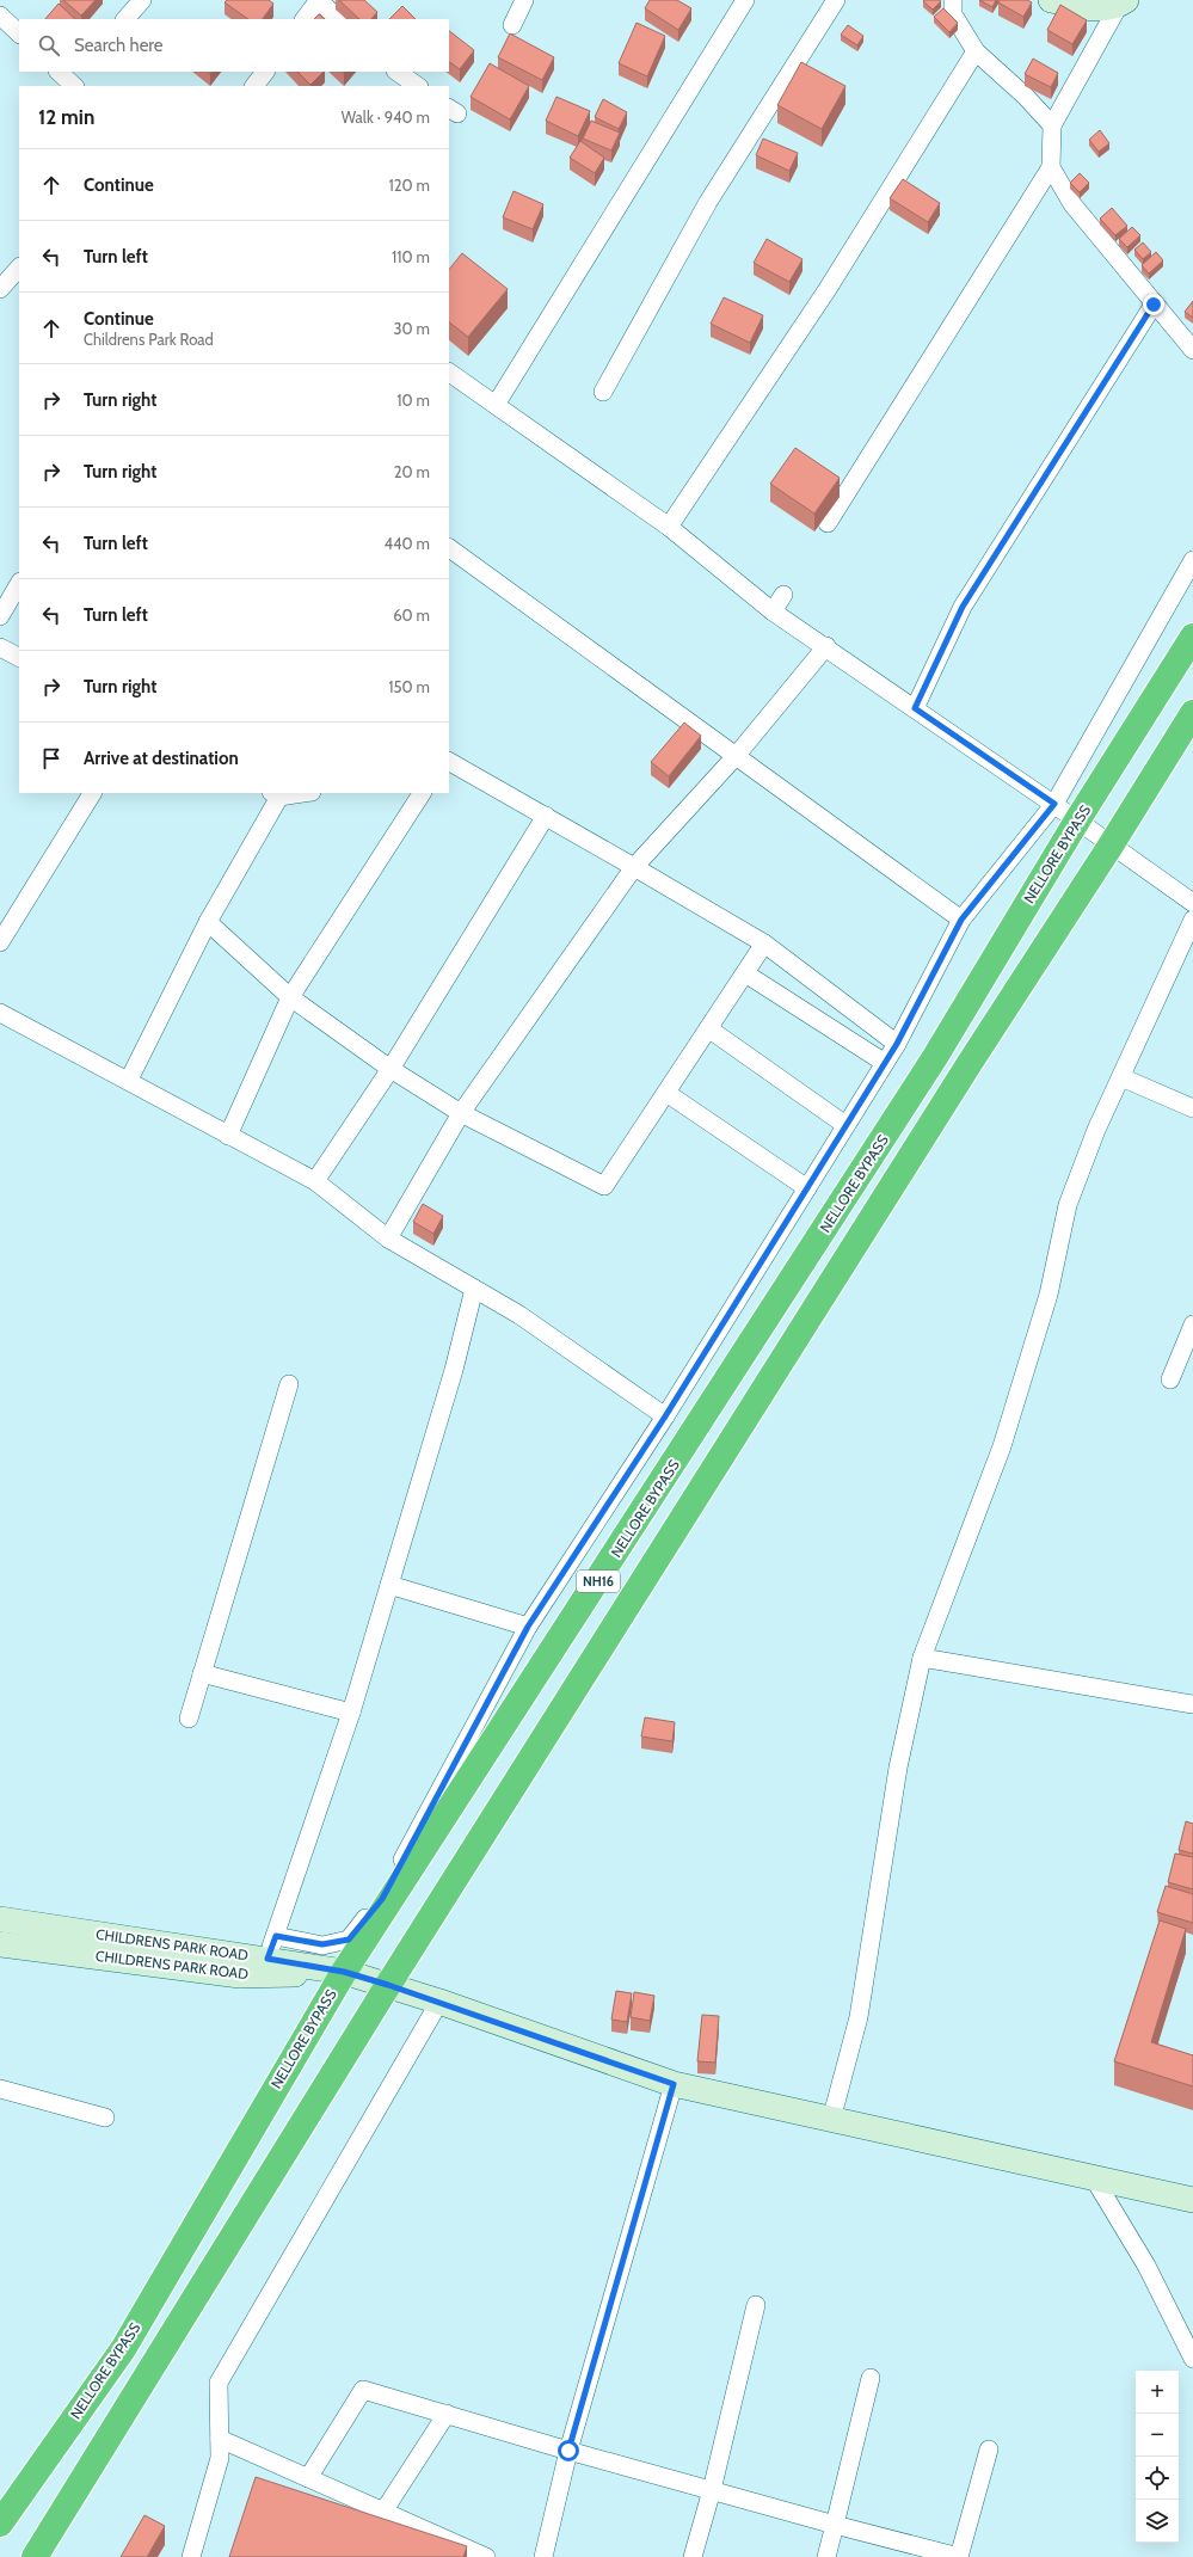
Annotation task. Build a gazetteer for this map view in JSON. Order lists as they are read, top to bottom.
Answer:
{
  "streets": {
    "highway": ["NELLORE BYPASS", "NH16"],
    "street": ["CHILDRENS PARK ROAD"]
  },
  "crossings": [
    ["NELLORE BYPASS", "CHILDRENS PARK ROAD"],
    ["NH16", "CHILDRENS PARK ROAD"]
  ],
  "page": {
    "search": "Search here",
    "heading": ["12 min", "Walk · 940 m"],
    "list": [
      ["Continue", "120 m"],
      ["Turn left", "110 m"],
      ["Continue", "Childrens Park Road", "30 m"],
      ["Turn right", "10 m"],
      ["Turn right", "20 m"],
      ["Turn left", "440 m"],
      ["Turn left", "60 m"],
      ["Turn right", "150 m"],
      "Arrive at destination"
    ],
    "map_buttons": ["+", "−"]
  }
}
